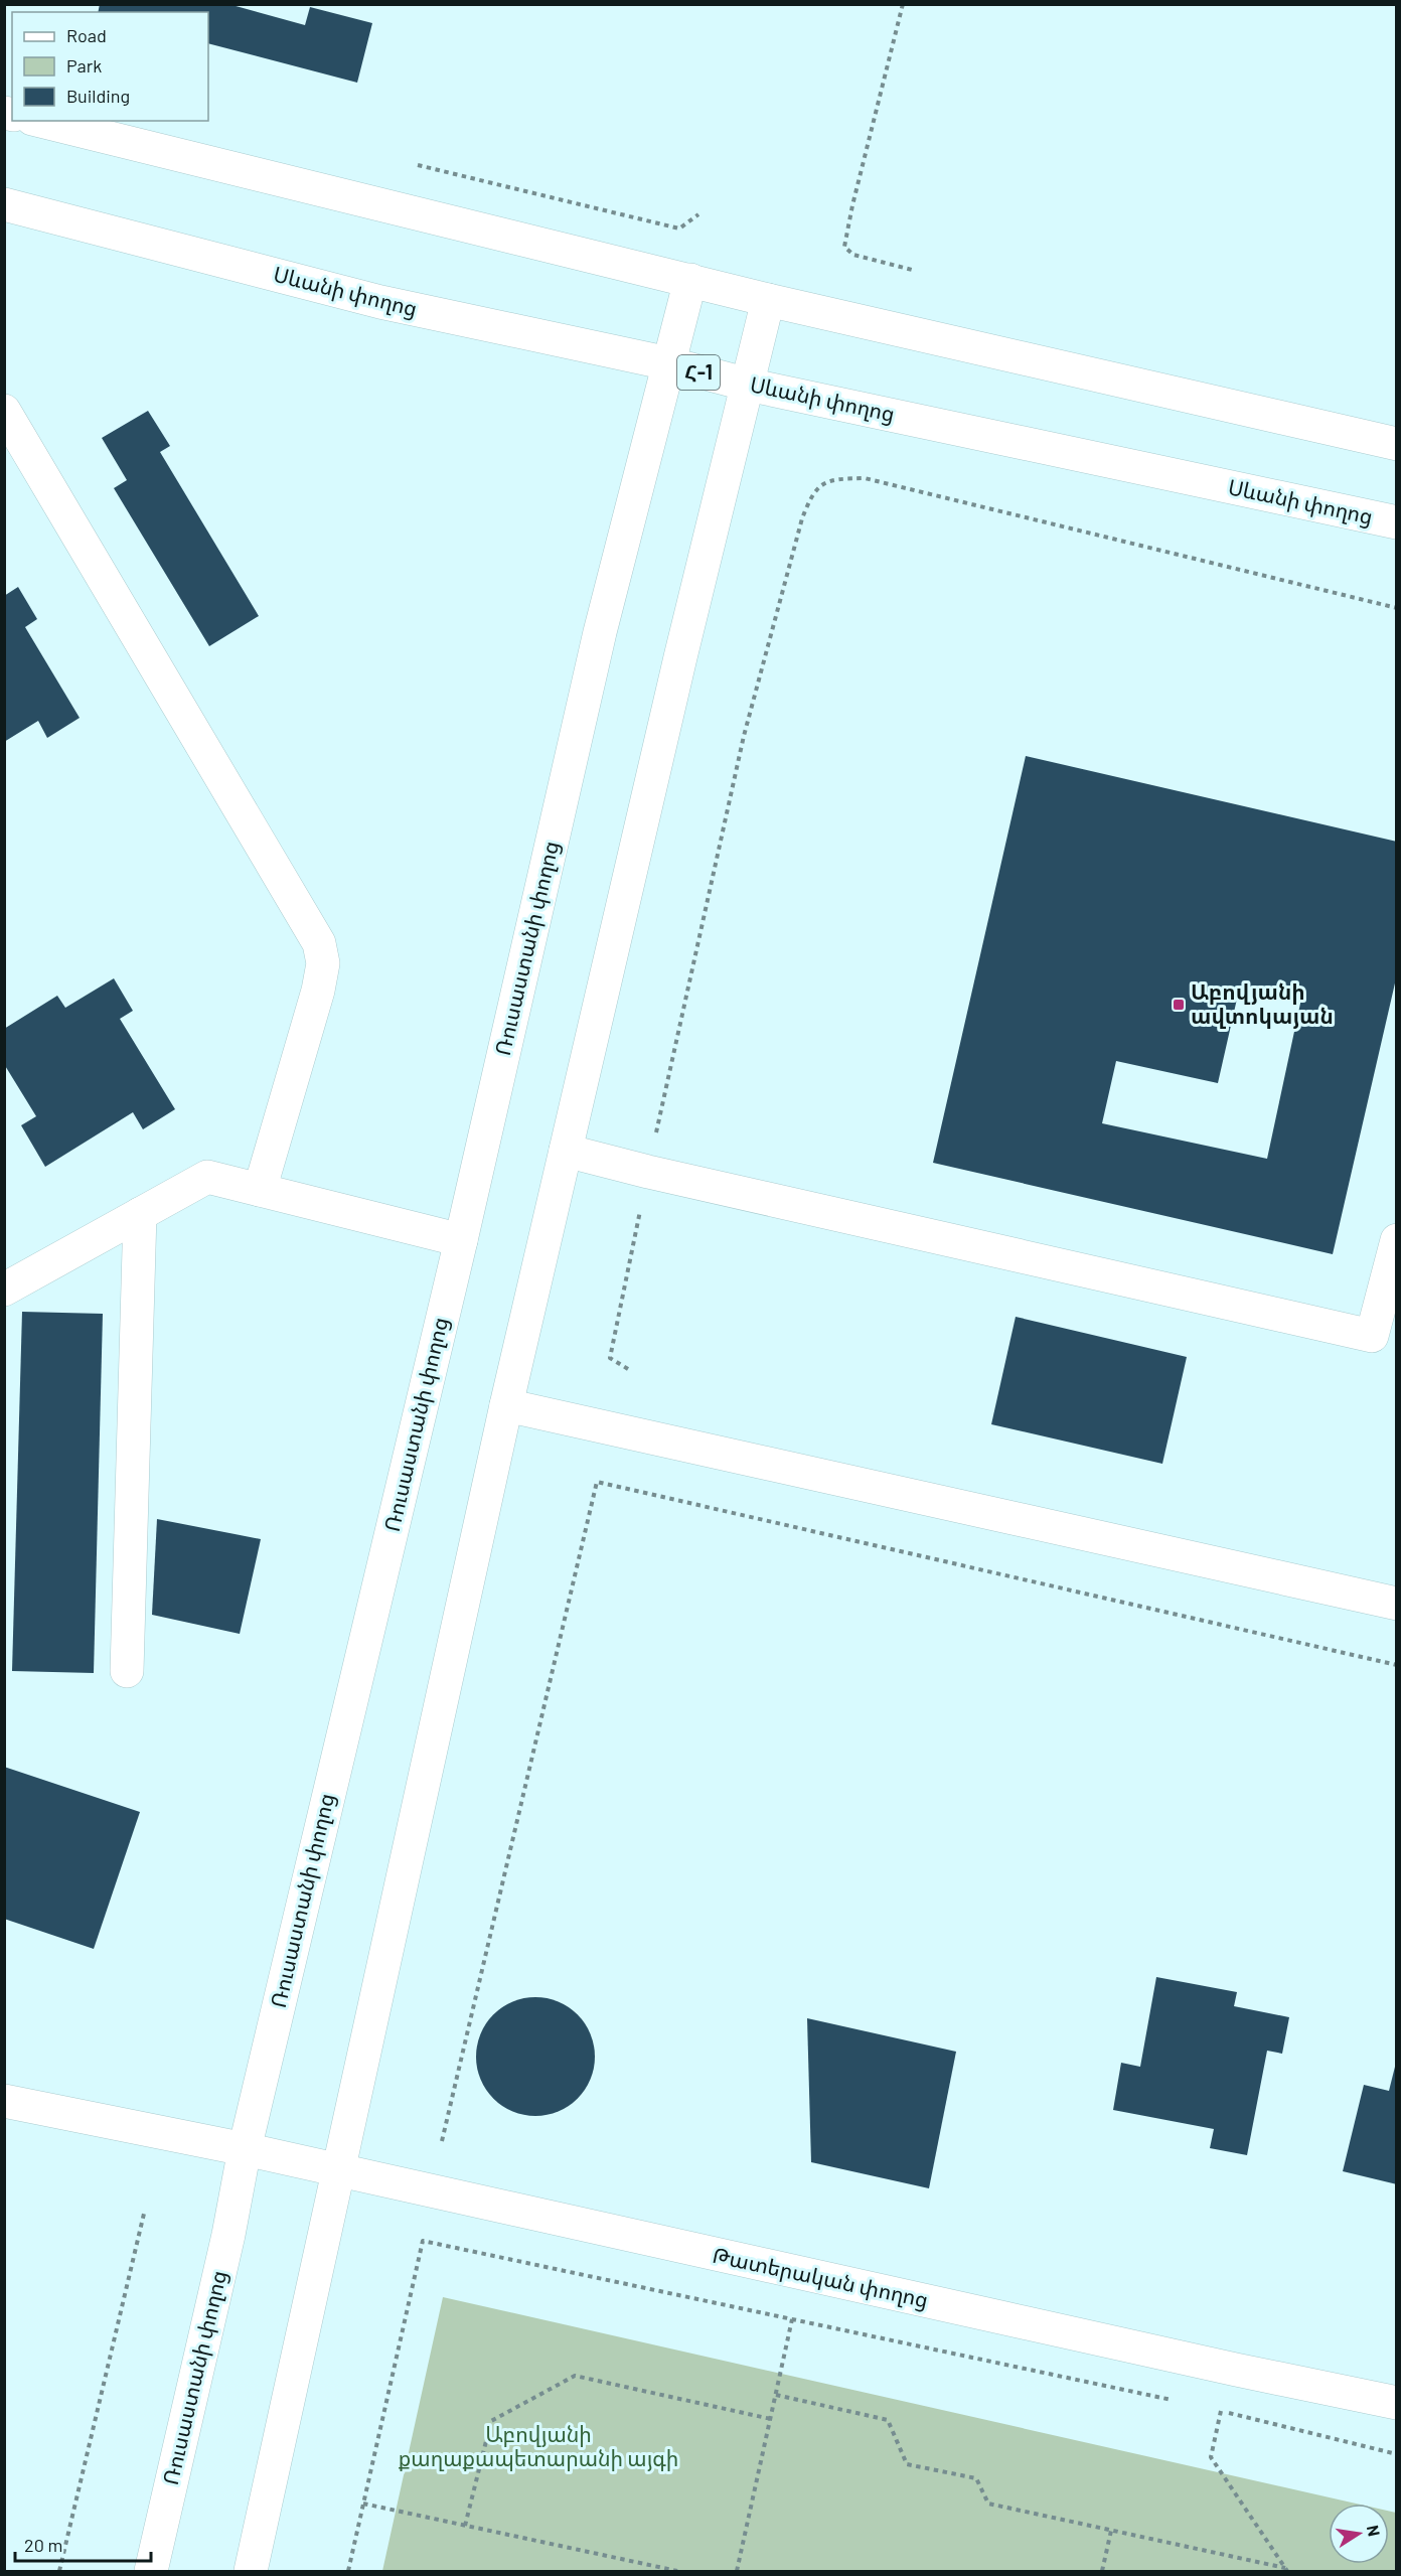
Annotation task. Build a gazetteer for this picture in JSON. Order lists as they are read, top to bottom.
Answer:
{
  "streets": {
    "main road": [
      "Սևանի փողոց",
      "Հ-1",
      "Ռուսաստանի փողոց",
      "Թատերական փողոց"
    ]
  },
  "crossings": [
    ["Սևանի փողոց", "Ռուսաստանի փողոց"],
    ["Ռուսաստանի փողոց", "Թատերական փողոց"]
  ],
  "parks": ["Աբովյանի քաղաքապետարանի այգի"],
  "places": {
    "transit": ["Աբովյանի ավտոկայան"]
  },
  "legend": ["Road", "Park", "Building"],
  "scale_bar": "20 m",
  "north": "right"
}
